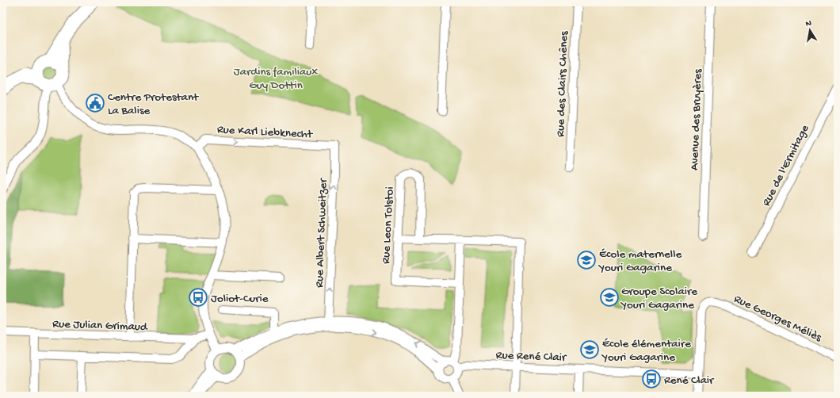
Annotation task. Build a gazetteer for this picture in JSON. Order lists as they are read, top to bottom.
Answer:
{
  "streets": {
    "street": [
      "Rue des Clairs Chênes",
      "Avenue des Bruyères",
      "Rue Karl Liebknecht",
      "Rue de l'Ermitage",
      "Rue Leon Tolstoi",
      "Rue Albert Schweitzer",
      "Rue Georges Méliès",
      "Rue Julian Grimaud",
      "Rue René Clair"
    ]
  },
  "crossings": [
    ["Rue Karl Liebknecht", "Rue Albert Schweitzer"],
    ["Rue Georges Méliès", "Rue René Clair"]
  ],
  "one_way": ["Rue Karl Liebknecht", "Rue Albert Schweitzer"],
  "parks": ["Jardins familiaux Guy Dottin"],
  "places": {
    "public building": ["Centre Protestant La Balise"],
    "school or university": ["École maternelle Youri Gagarine", "Groupe Scolaire Youri Gagarine", "École élémentaire Youri Gagarine"],
    "bus stop": ["Joliot-Curie", "René Clair"]
  },
  "north": "top"
}
